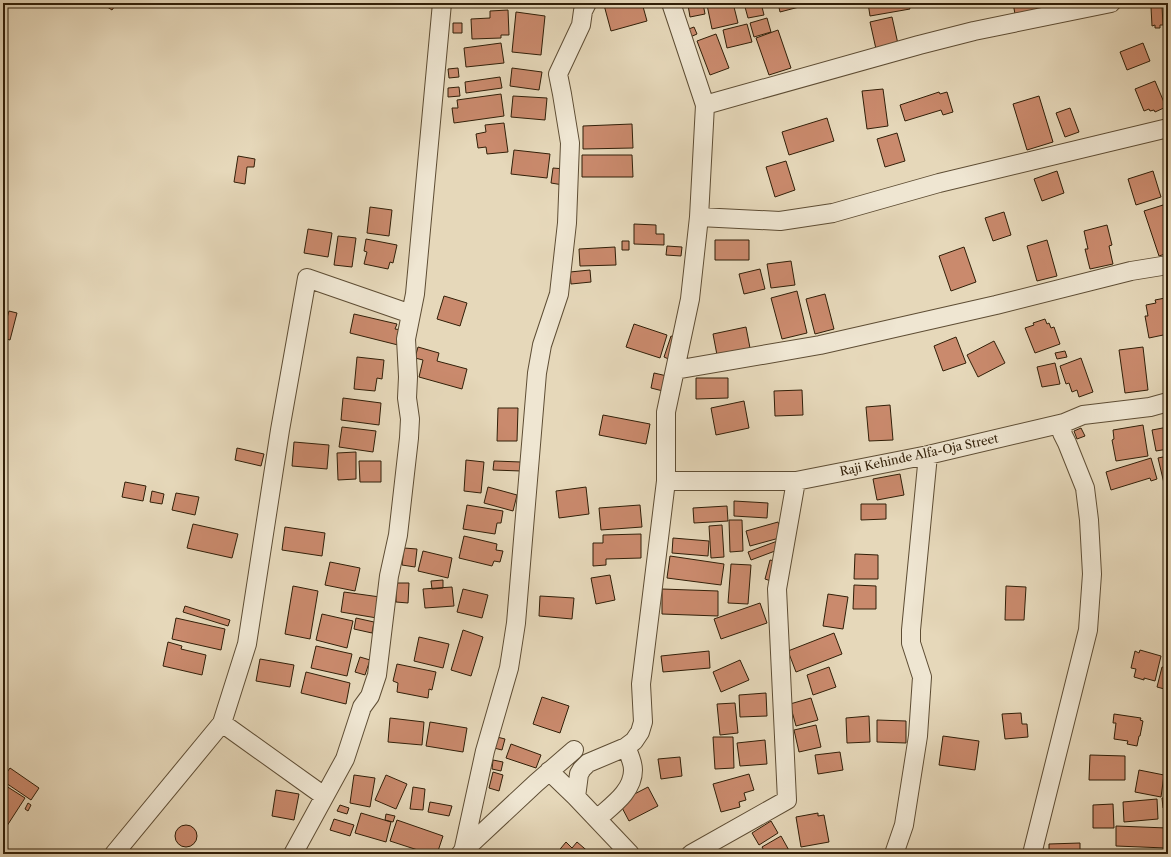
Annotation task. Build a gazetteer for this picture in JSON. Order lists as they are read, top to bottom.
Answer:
{
  "streets": {
    "street": ["Raji Kehinde Alfa-Oja Street"]
  }
}
